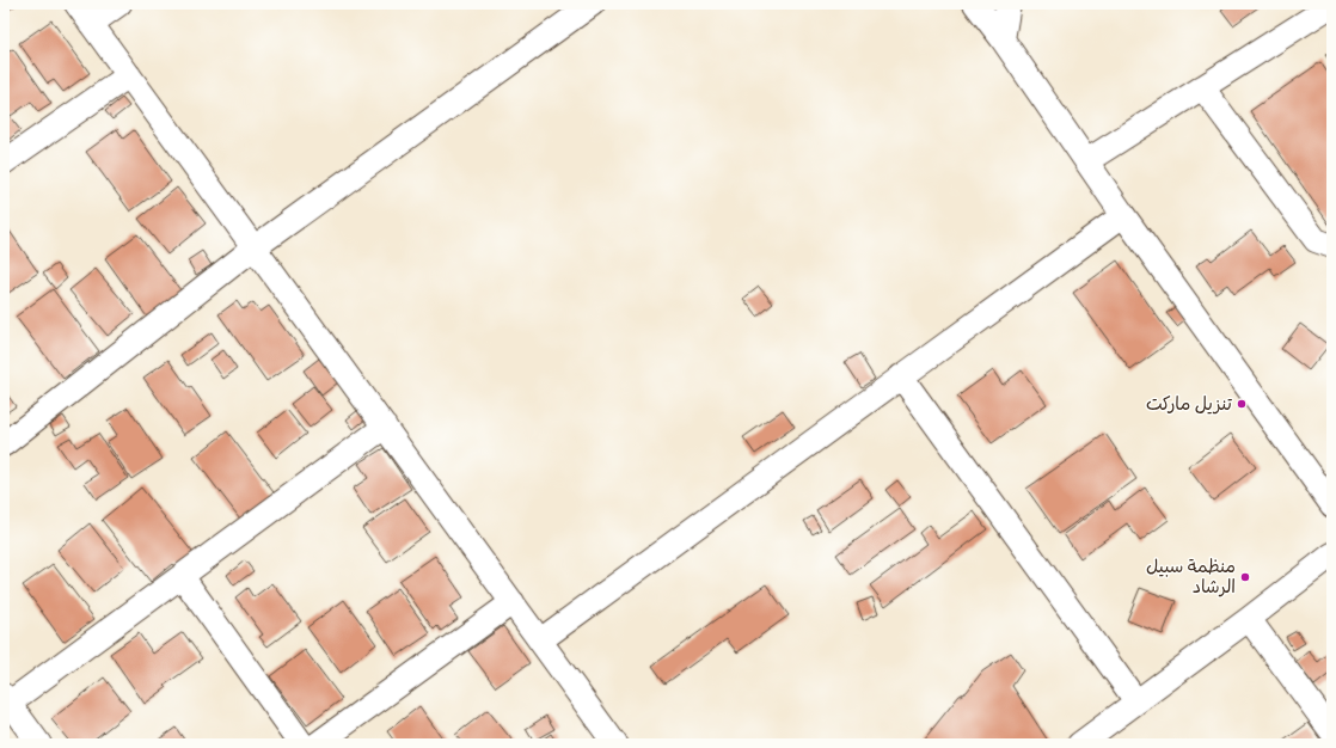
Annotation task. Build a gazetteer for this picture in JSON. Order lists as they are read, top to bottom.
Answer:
{
  "places": ["تنزيل ماركت", "منظمة سبيل الرشاد"]
}
